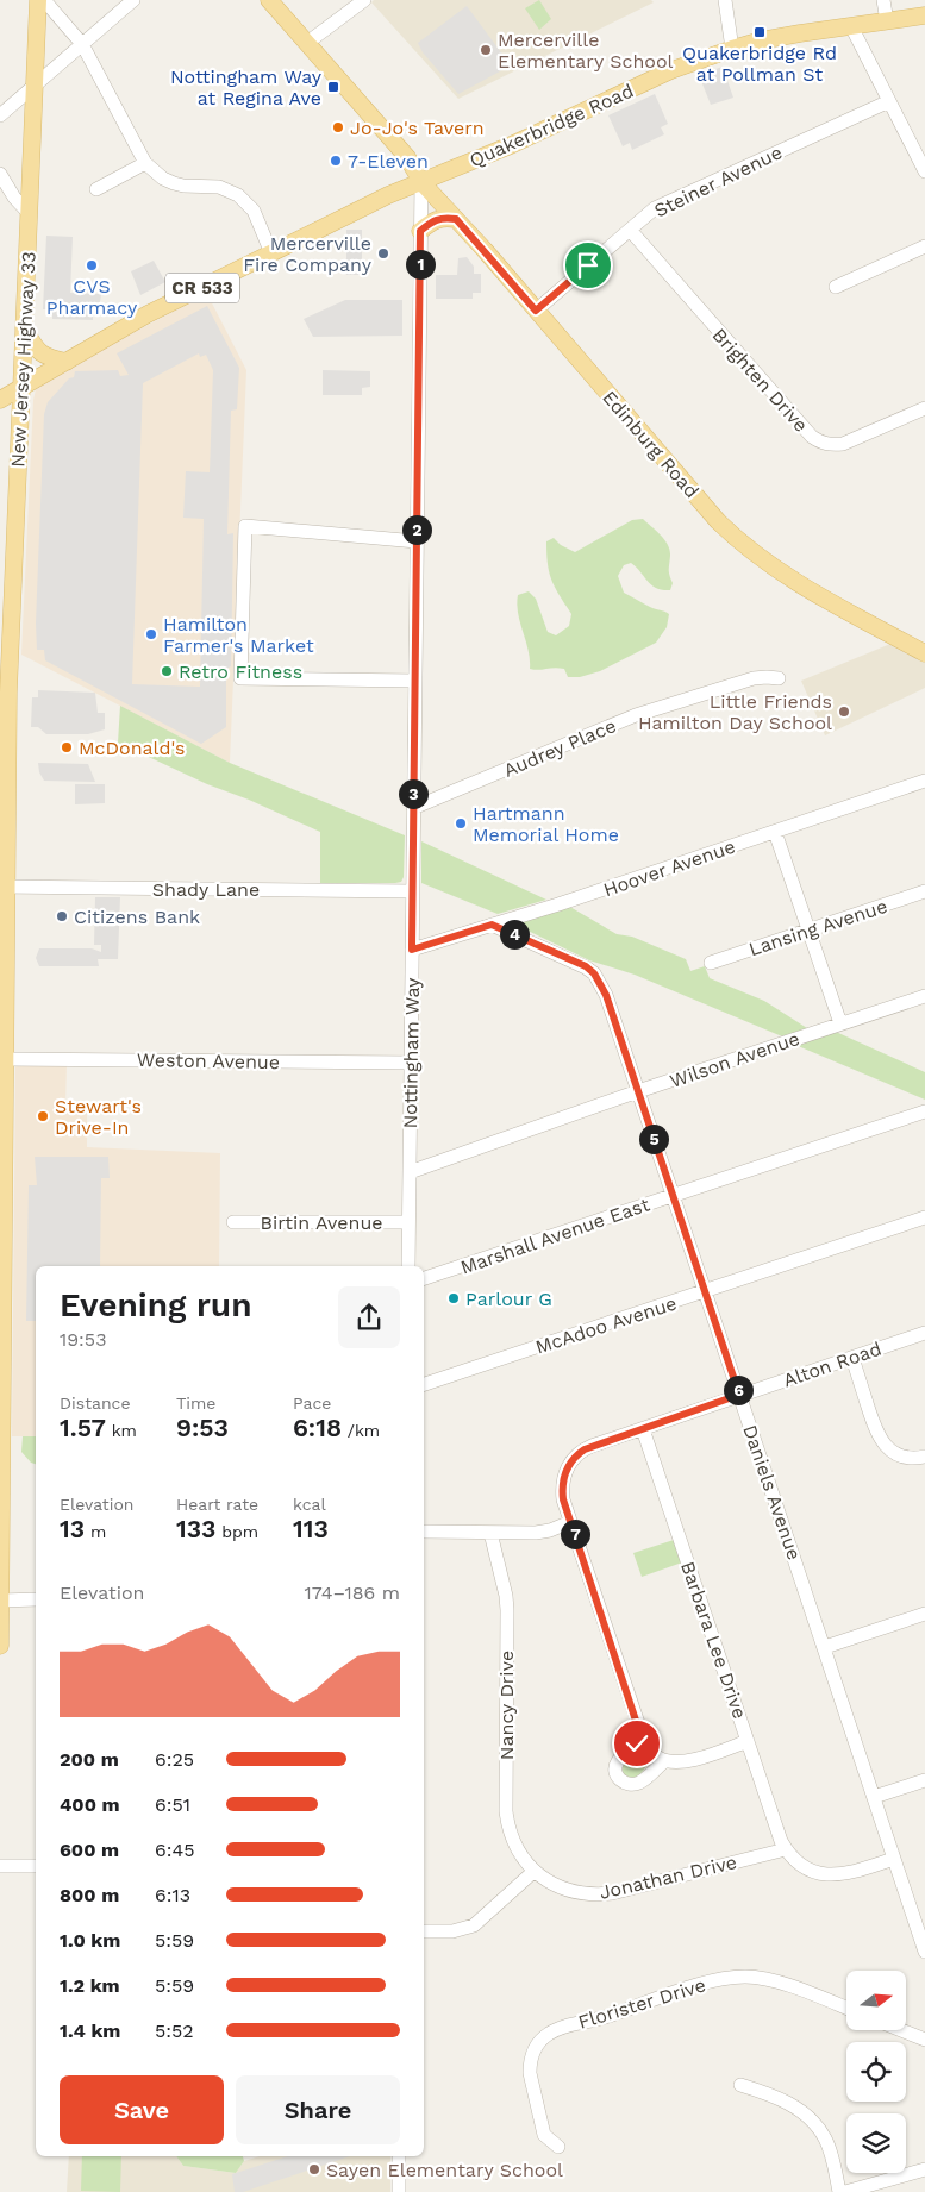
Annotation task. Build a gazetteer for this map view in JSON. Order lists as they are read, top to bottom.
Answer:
{
  "streets": {
    "main road": [
      "Quakerbridge Road",
      "CR 533",
      "New Jersey Highway 33",
      "Edinburg Road"
    ],
    "street": [
      "Steiner Avenue",
      "Brighten Drive",
      "Audrey Place",
      "Hoover Avenue",
      "Shady Lane",
      "Lansing Avenue",
      "Nottingham Way",
      "Wilson Avenue",
      "Weston Avenue",
      "Birtin Avenue",
      "Marshall Avenue East",
      "McAdoo Avenue",
      "Alton Road",
      "Daniels Avenue",
      "Barbara Lee Drive",
      "Nancy Drive",
      "Jonathan Drive",
      "Florister Drive"
    ]
  },
  "crossings": [
    ["Quakerbridge Road", "CR 533"],
    ["Quakerbridge Road", "Edinburg Road"],
    ["Quakerbridge Road", "Nottingham Way"],
    ["Steiner Avenue", "Brighten Drive"],
    ["Steiner Avenue", "Edinburg Road"],
    ["CR 533", "New Jersey Highway 33"],
    ["CR 533", "Edinburg Road"],
    ["CR 533", "Nottingham Way"],
    ["New Jersey Highway 33", "Shady Lane"],
    ["New Jersey Highway 33", "Weston Avenue"],
    ["Edinburg Road", "Nottingham Way"],
    ["Audrey Place", "Nottingham Way"],
    ["Hoover Avenue", "Nottingham Way"],
    ["Hoover Avenue", "Daniels Avenue"],
    ["Shady Lane", "Nottingham Way"],
    ["Nottingham Way", "Wilson Avenue"],
    ["Nottingham Way", "Weston Avenue"],
    ["Nottingham Way", "Birtin Avenue"],
    ["Wilson Avenue", "Daniels Avenue"],
    ["Marshall Avenue East", "Daniels Avenue"],
    ["McAdoo Avenue", "Daniels Avenue"],
    ["Alton Road", "Daniels Avenue"],
    ["Alton Road", "Barbara Lee Drive"],
    ["Barbara Lee Drive", "Jonathan Drive"],
    ["Nancy Drive", "Jonathan Drive"]
  ],
  "places": {
    "transit": ["Quakerbridge Rd at Pollman St", "Nottingham Way at Regina Ave"],
    "other": [
      "Mercerville Elementary School",
      "Jo-Jo's Tavern",
      "7-Eleven",
      "Mercerville Fire Company",
      "CVS Pharmacy",
      "Hamilton Farmer's Market",
      "Retro Fitness",
      "Little Friends Hamilton Day School",
      "McDonald's",
      "Hartmann Memorial Home",
      "Citizens Bank",
      "Stewart's Drive-In",
      "Parlour G",
      "Sayen Elementary School"
    ]
  },
  "north": "right",
  "page": {
    "pins": [
      "1",
      "2",
      "3",
      "4",
      "5",
      "6",
      "7"
    ],
    "heading": ["Evening run", "19:53"],
    "stats": [
      ["Distance", "1.57 km"],
      ["Time", "9:53"],
      ["Pace", "6:18 /km"],
      ["Elevation", "13 m"],
      ["Heart rate", "133 bpm"],
      ["kcal", "113"]
    ],
    "chart": ["Elevation", "174–186 m"],
    "list": [
      {
        "name": "200 m",
        "note": "6:25"
      },
      {
        "name": "400 m",
        "note": "6:51"
      },
      {
        "name": "600 m",
        "note": "6:45"
      },
      {
        "name": "800 m",
        "note": "6:13"
      },
      {
        "name": "1.0 km",
        "note": "5:59"
      },
      {
        "name": "1.2 km",
        "note": "5:59"
      },
      {
        "name": "1.4 km",
        "note": "5:52"
      }
    ],
    "buttons": ["Save", "Share"]
  }
}
